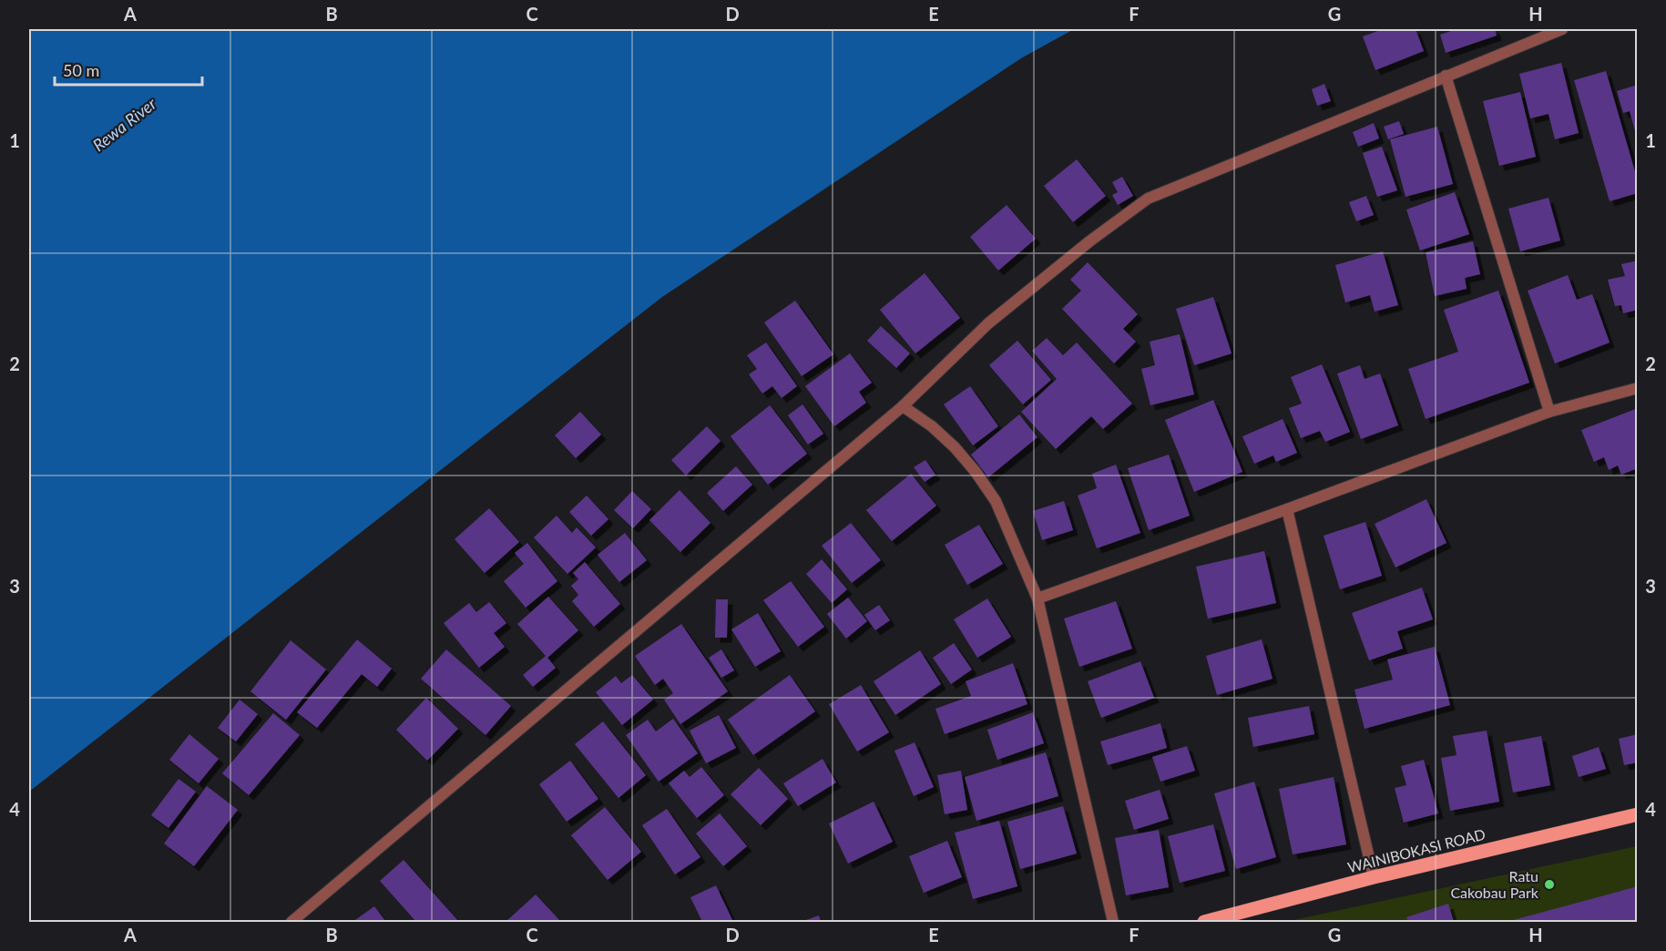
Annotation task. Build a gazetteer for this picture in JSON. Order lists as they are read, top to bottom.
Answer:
{
  "streets": {
    "main road": ["WAINIBOKASI ROAD"]
  },
  "water": ["Rewa River"],
  "places": ["Ratu Cakobau Park"],
  "scale_bar": "50 m",
  "grid": {
    "columns": [
      "A",
      "B",
      "C",
      "D",
      "E",
      "F",
      "G",
      "H"
    ],
    "rows": [
      "1",
      "2",
      "3",
      "4"
    ]
  }
}
